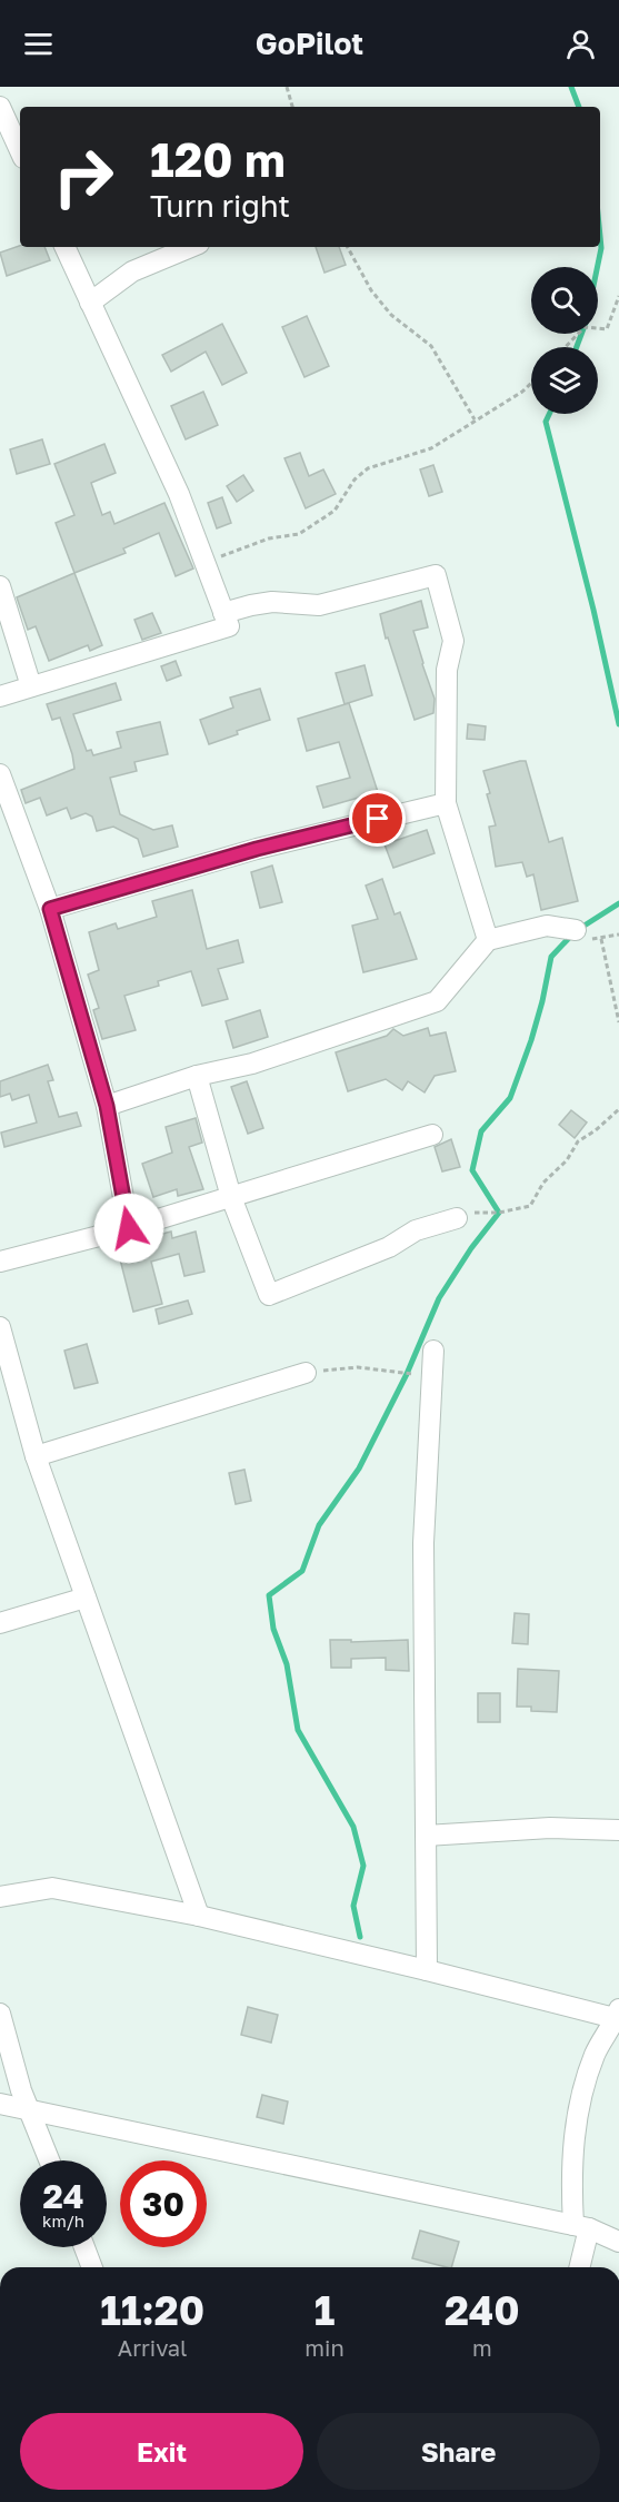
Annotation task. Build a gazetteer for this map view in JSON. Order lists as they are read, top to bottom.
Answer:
{
  "page": {
    "header": "GoPilot",
    "turn": ["120 m", "Turn right"],
    "speed": "24 km/h",
    "limit": "30",
    "eta": [
      "11:20",
      "Arrival",
      "1",
      "min",
      "240",
      "m"
    ],
    "buttons": ["Exit", "Share"]
  }
}
